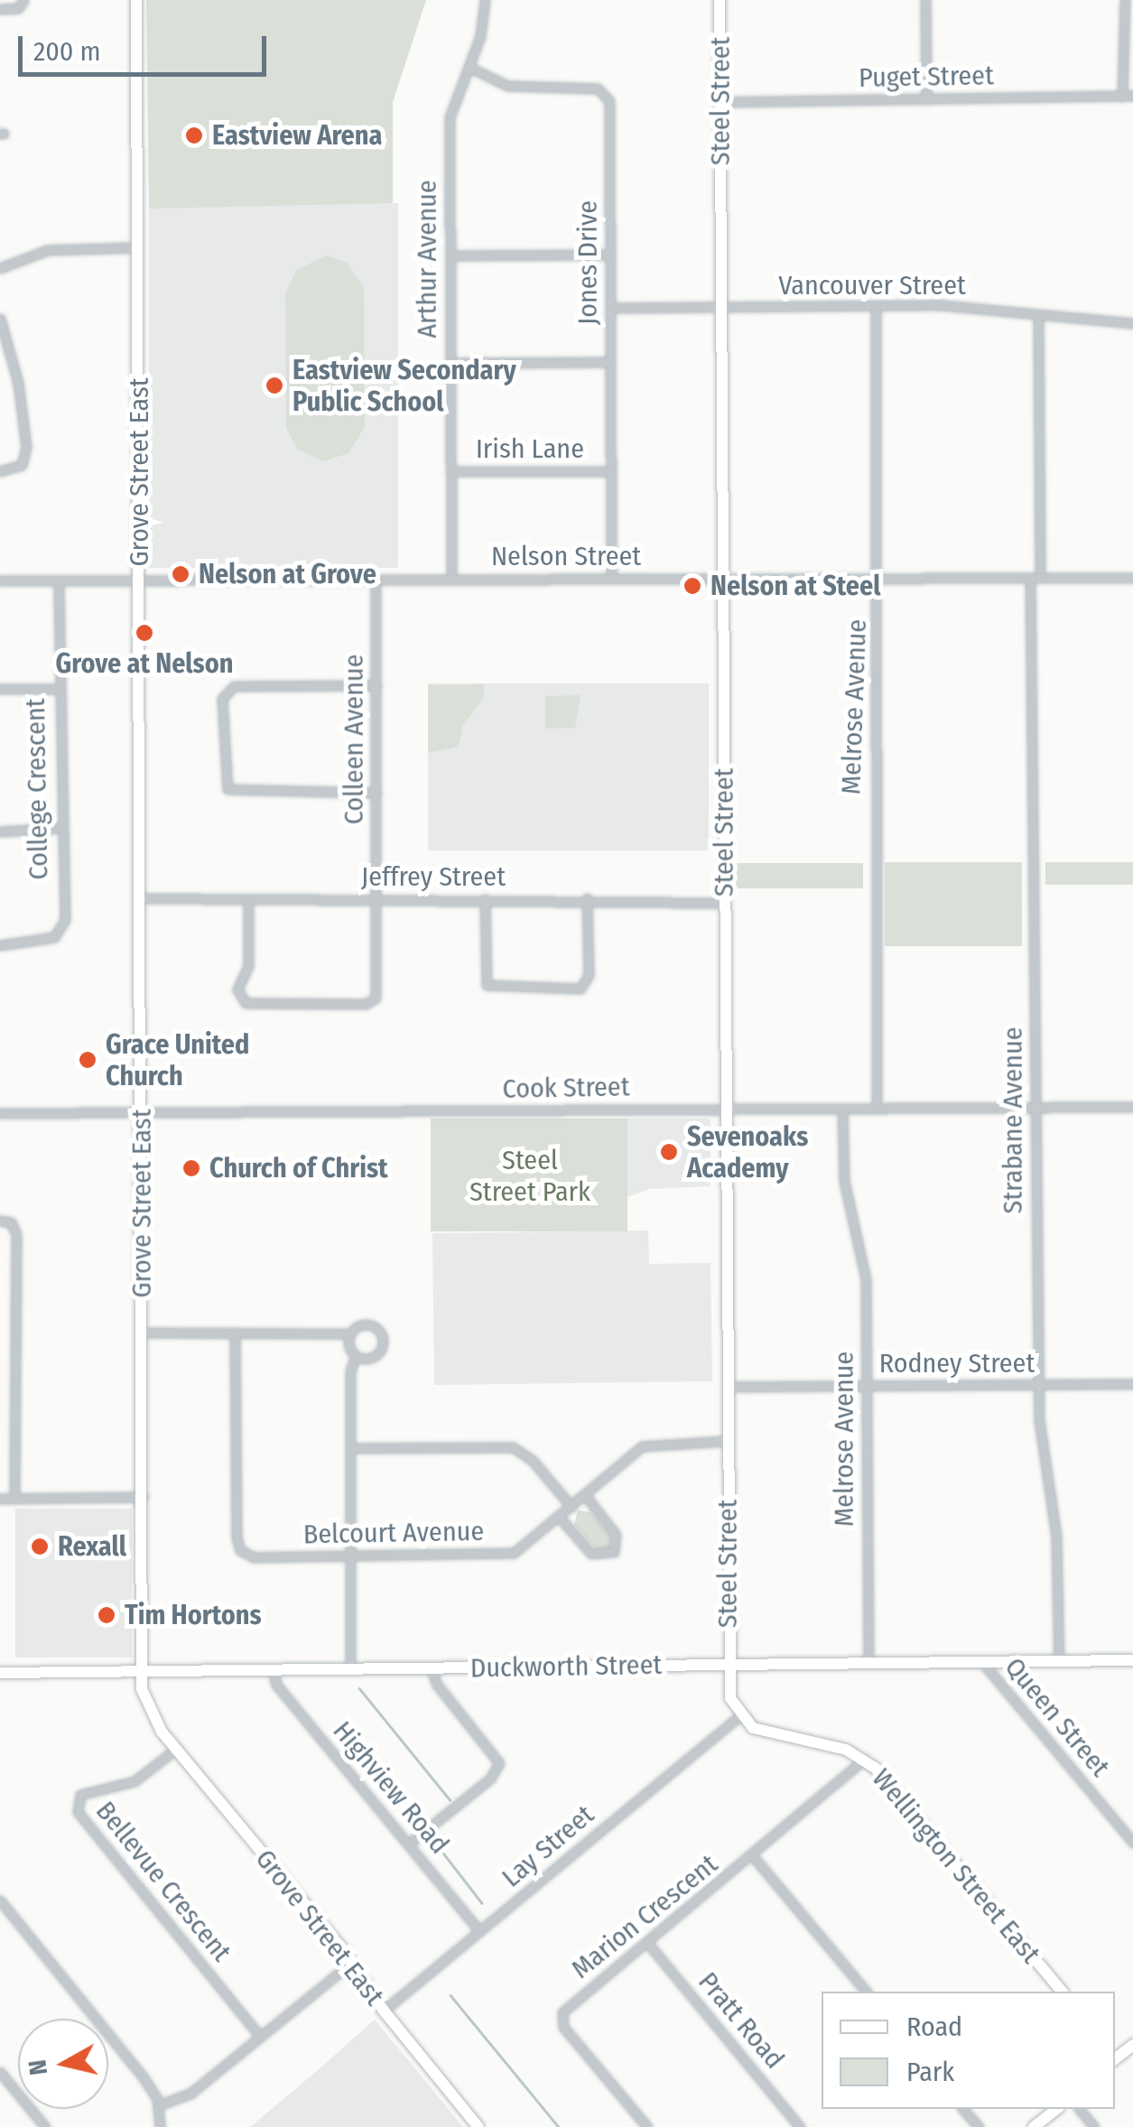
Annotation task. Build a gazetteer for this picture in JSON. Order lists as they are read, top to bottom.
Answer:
{
  "streets": {
    "street": [
      "Puget Street",
      "Steel Street",
      "Arthur Avenue",
      "Jones Drive",
      "Vancouver Street",
      "Irish Lane",
      "Grove Street East",
      "Nelson Street",
      "Melrose Avenue",
      "Colleen Avenue",
      "College Crescent",
      "Jeffrey Street",
      "Cook Street",
      "Strabane Avenue",
      "Rodney Street",
      "Belcourt Avenue",
      "Duckworth Street",
      "Queen Street",
      "Highview Road",
      "Lay Street",
      "Wellington Street East",
      "Bellevue Crescent",
      "Marion Crescent",
      "Pratt Road"
    ]
  },
  "crossings": [
    ["Puget Street", "Steel Street"],
    ["Steel Street", "Vancouver Street"],
    ["Steel Street", "Nelson Street"],
    ["Steel Street", "Jeffrey Street"],
    ["Steel Street", "Cook Street"],
    ["Steel Street", "Rodney Street"],
    ["Steel Street", "Belcourt Avenue"],
    ["Steel Street", "Duckworth Street"],
    ["Arthur Avenue", "Jones Drive"],
    ["Arthur Avenue", "Irish Lane"],
    ["Arthur Avenue", "Nelson Street"],
    ["Jones Drive", "Vancouver Street"],
    ["Jones Drive", "Irish Lane"],
    ["Jones Drive", "Nelson Street"],
    ["Vancouver Street", "Melrose Avenue"],
    ["Vancouver Street", "Strabane Avenue"],
    ["Grove Street East", "Nelson Street"],
    ["Grove Street East", "Jeffrey Street"],
    ["Grove Street East", "Cook Street"],
    ["Grove Street East", "Duckworth Street"],
    ["Grove Street East", "Lay Street"],
    ["Grove Street East", "Bellevue Crescent"],
    ["Nelson Street", "Melrose Avenue"],
    ["Nelson Street", "Colleen Avenue"],
    ["Nelson Street", "College Crescent"],
    ["Nelson Street", "Strabane Avenue"],
    ["Melrose Avenue", "Cook Street"],
    ["Melrose Avenue", "Rodney Street"],
    ["Melrose Avenue", "Duckworth Street"],
    ["Colleen Avenue", "Jeffrey Street"],
    ["Cook Street", "Strabane Avenue"],
    ["Strabane Avenue", "Rodney Street"],
    ["Strabane Avenue", "Duckworth Street"],
    ["Duckworth Street", "Queen Street"],
    ["Duckworth Street", "Highview Road"],
    ["Highview Road", "Lay Street"],
    ["Lay Street", "Wellington Street East"],
    ["Wellington Street East", "Marion Crescent"],
    ["Marion Crescent", "Pratt Road"]
  ],
  "parks": ["Steel Street Park"],
  "places": [
    "Eastview Arena",
    "Eastview Secondary Public School",
    "Nelson at Grove",
    "Nelson at Steel",
    "Grove at Nelson",
    "Grace United Church",
    "Sevenoaks Academy",
    "Church of Christ",
    "Rexall",
    "Tim Hortons"
  ],
  "legend": ["Road", "Park"],
  "scale_bar": "200 m",
  "north": "left"
}
